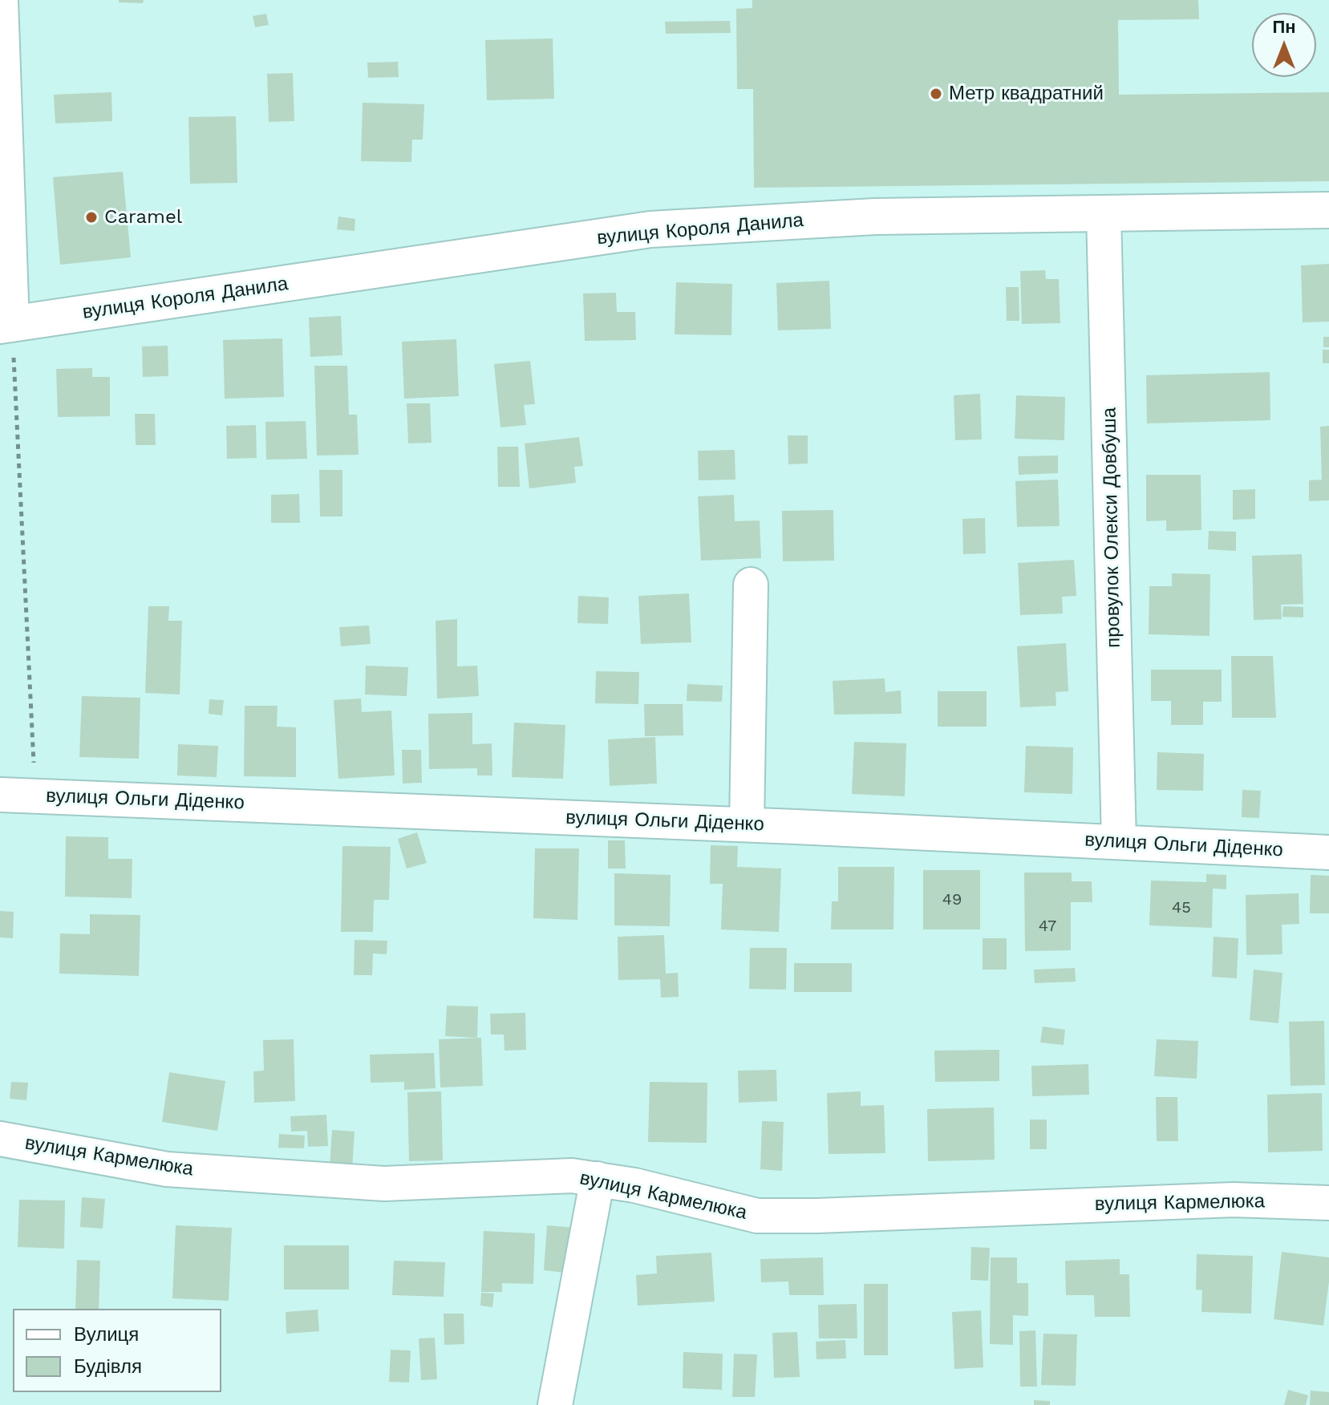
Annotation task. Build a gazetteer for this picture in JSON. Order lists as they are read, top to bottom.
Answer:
{
  "streets": {
    "main road": ["вулиця Короля Данила"],
    "street": ["провулок Олекси Довбуша", "вулиця Ольги Діденко", "вулиця Кармелюка"]
  },
  "crossings": [
    ["вулиця Короля Данила", "провулок Олекси Довбуша"],
    ["провулок Олекси Довбуша", "вулиця Ольги Діденко"]
  ],
  "places": ["Метр квадратний", "Caramel"],
  "house_numbers": ["49", "45", "47"],
  "legend": ["Вулиця", "Будівля"],
  "north": "top"
}
